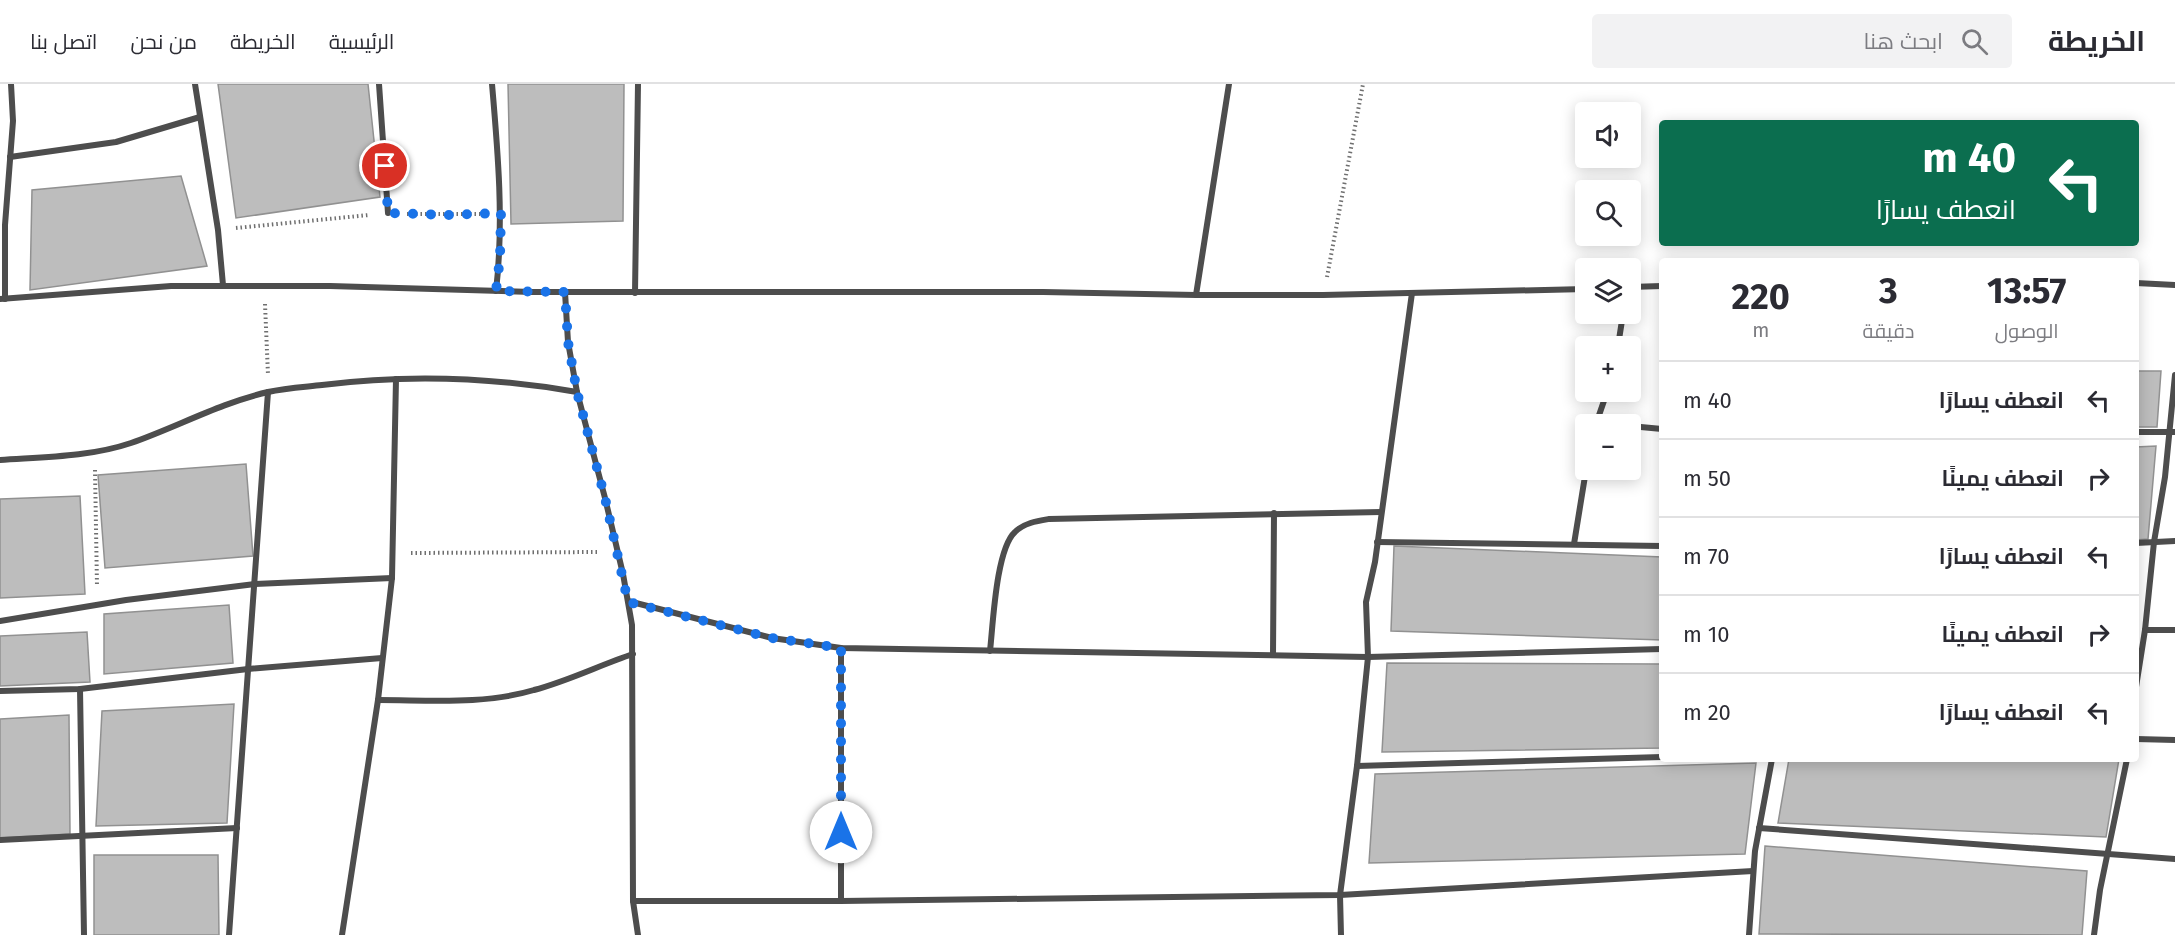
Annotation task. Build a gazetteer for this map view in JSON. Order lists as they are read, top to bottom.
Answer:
{
  "page": {
    "header": "الخريطة",
    "search": "ابحث هنا",
    "nav": [
      "الرئيسية",
      "الخريطة",
      "من نحن",
      "اتصل بنا"
    ],
    "map_buttons": ["+", "−"],
    "turn": ["40 m", "انعطف يسارًا"],
    "eta": [
      "13:57",
      "الوصول",
      "3",
      "دقيقة",
      "220",
      "m"
    ],
    "list": [
      {
        "name": "انعطف يسارًا",
        "value": "40 m"
      },
      {
        "name": "انعطف يمينًا",
        "value": "50 m"
      },
      {
        "name": "انعطف يسارًا",
        "value": "70 m"
      },
      {
        "name": "انعطف يمينًا",
        "value": "10 m"
      },
      {
        "name": "انعطف يسارًا",
        "value": "20 m"
      }
    ]
  }
}
